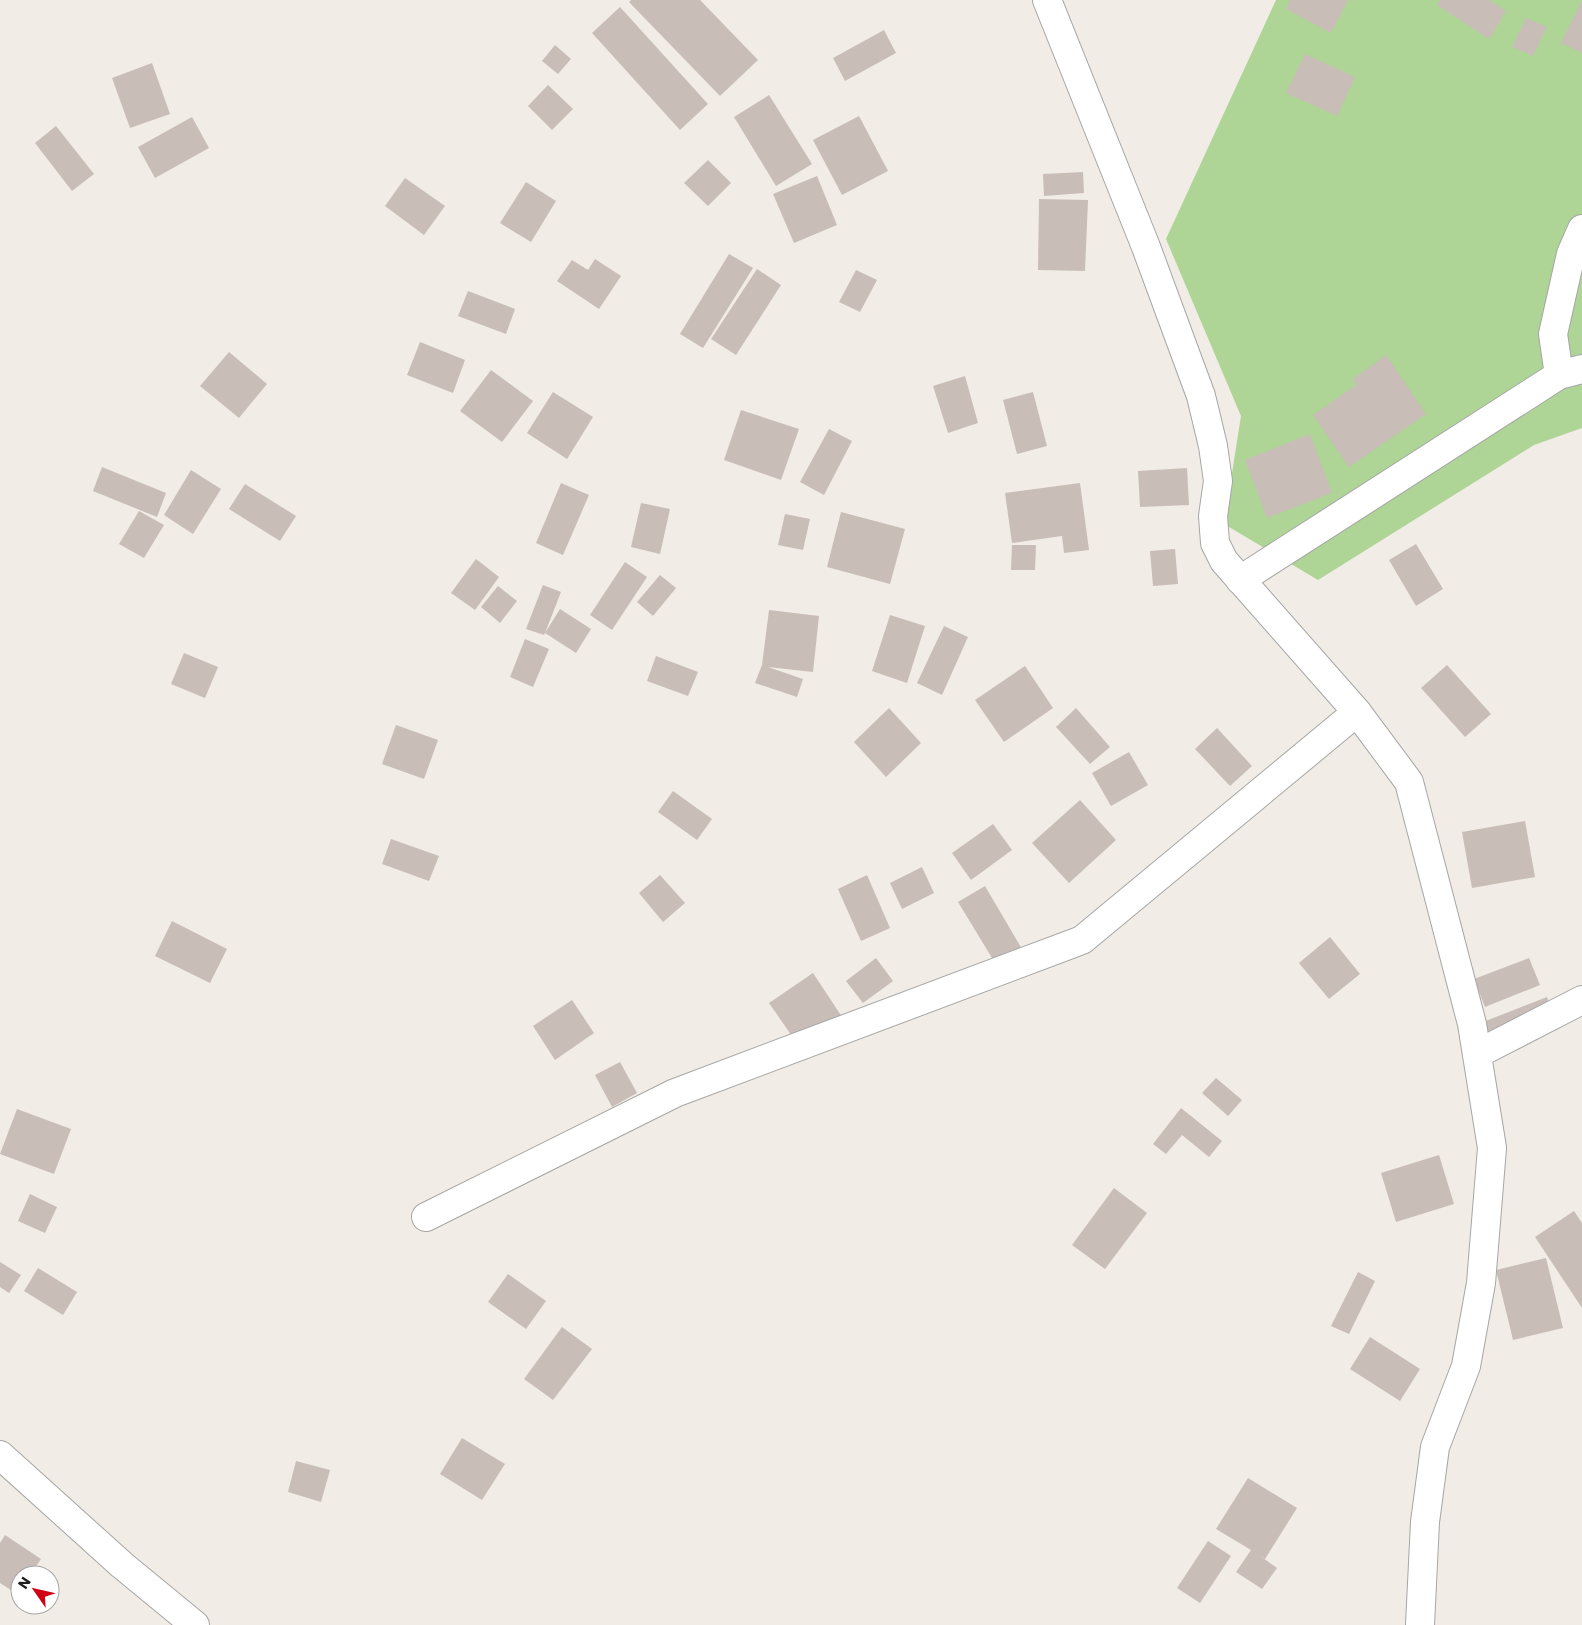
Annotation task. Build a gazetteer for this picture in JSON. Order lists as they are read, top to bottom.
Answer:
{
  "north": "top left"
}
